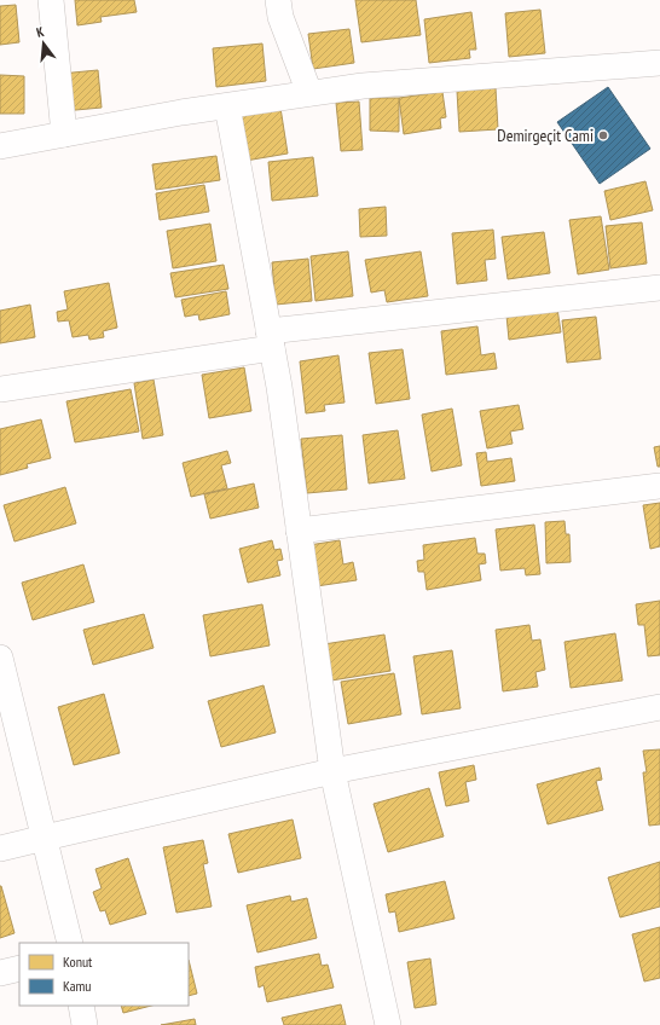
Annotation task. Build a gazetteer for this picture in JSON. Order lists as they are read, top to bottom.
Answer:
{
  "places": ["Demirgeçit Cami"],
  "legend": ["Konut", "Kamu"],
  "north": "top"
}
